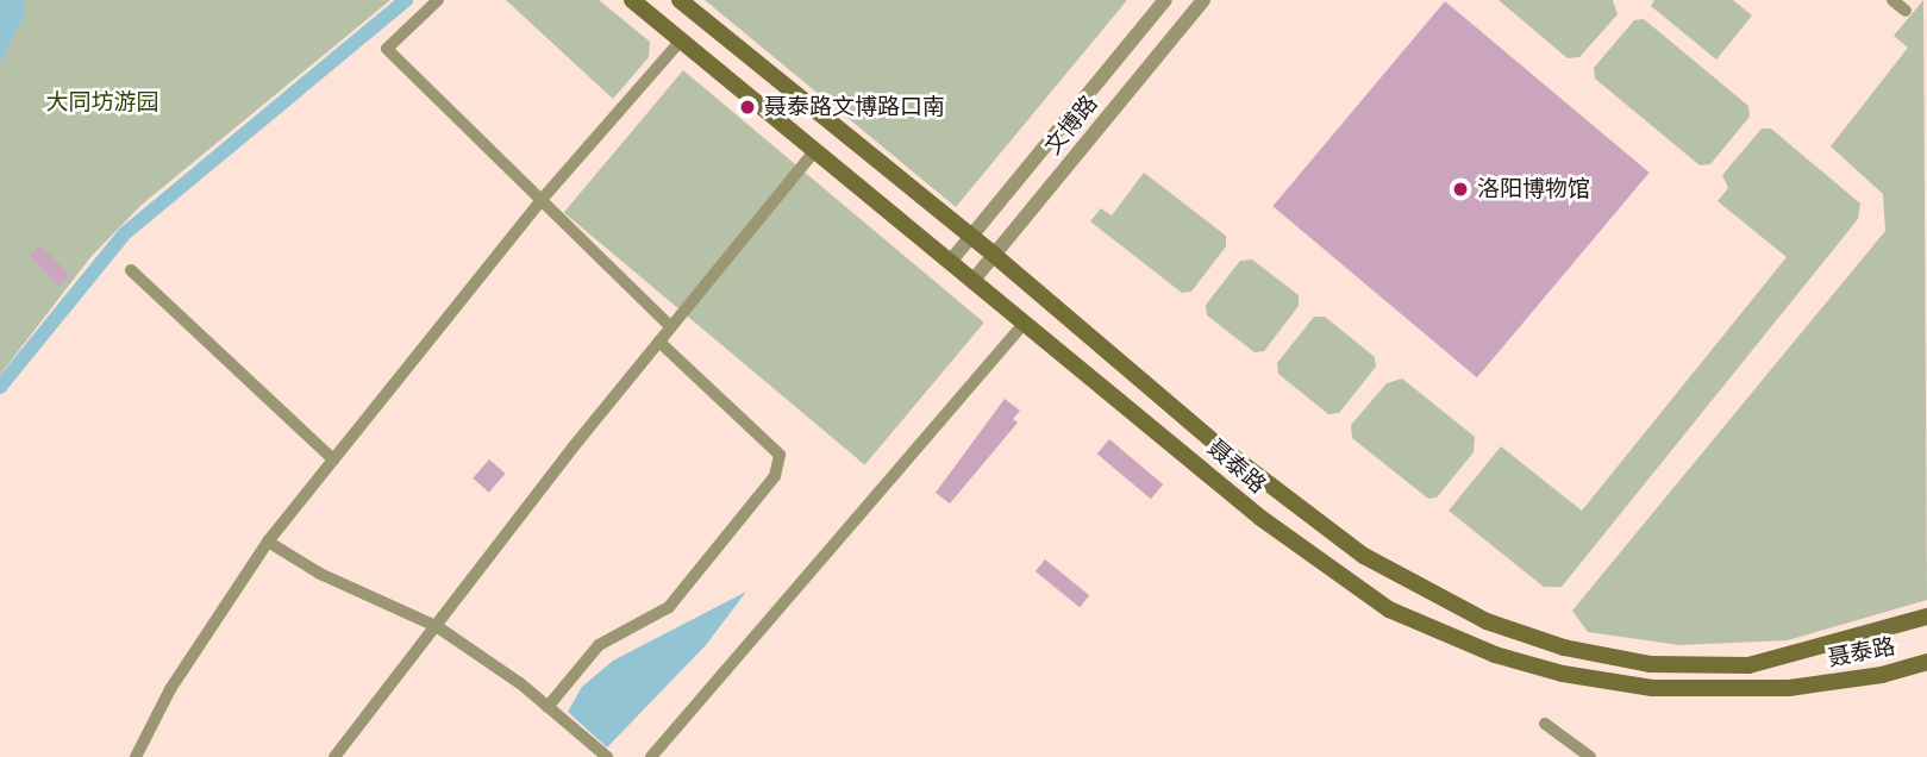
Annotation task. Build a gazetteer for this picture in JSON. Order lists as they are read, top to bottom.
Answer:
{
  "streets": {
    "main road": ["聂泰路"],
    "street": ["文博路"]
  },
  "crossings": [
    ["文博路", "聂泰路"]
  ],
  "parks": ["大同坊游园"],
  "places": ["聂泰路文博路口南", "洛阳博物馆"]
}
